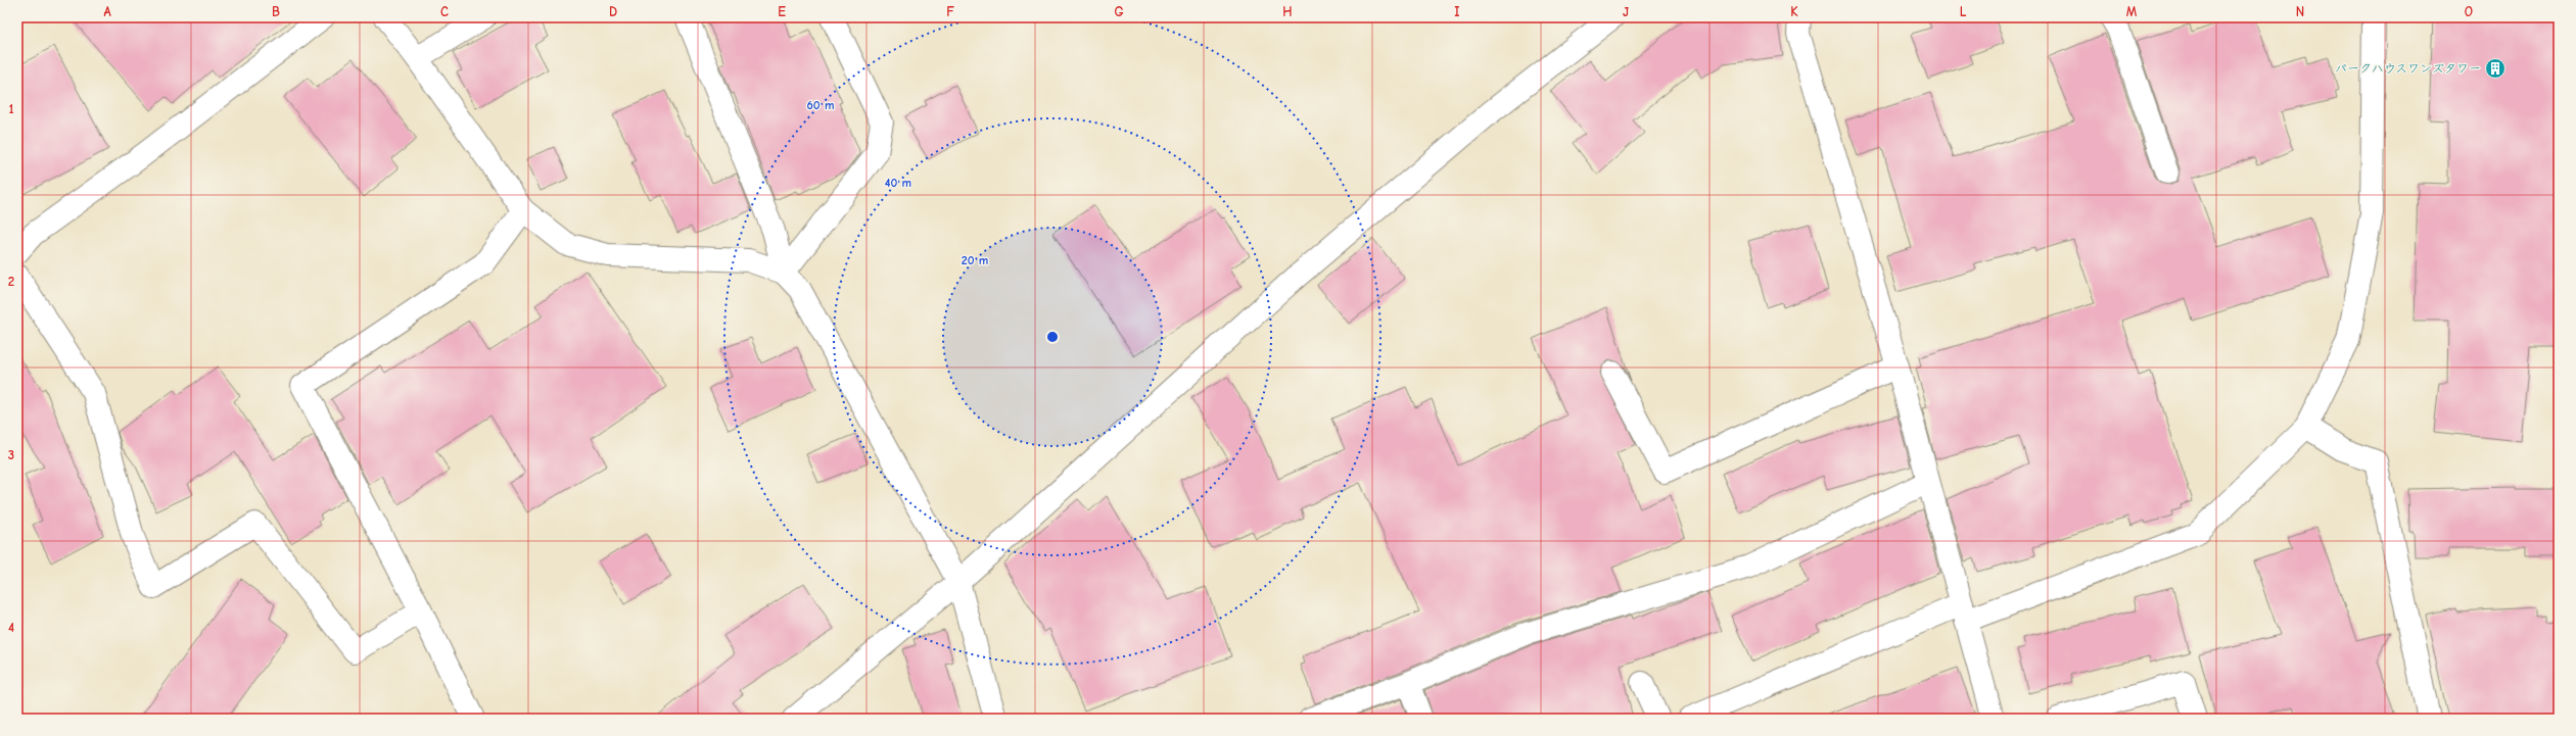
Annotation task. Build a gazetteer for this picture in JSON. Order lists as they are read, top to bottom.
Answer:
{
  "places": {
    "building": ["パークハウスワンズタワー"]
  },
  "grid": {
    "columns": [
      "A",
      "B",
      "C",
      "D",
      "E",
      "F",
      "G",
      "H",
      "I",
      "J",
      "K",
      "L",
      "M",
      "N",
      "O"
    ],
    "rows": [
      "1",
      "2",
      "3",
      "4"
    ]
  },
  "rings": ["60 m", "40 m", "20 m"]
}
